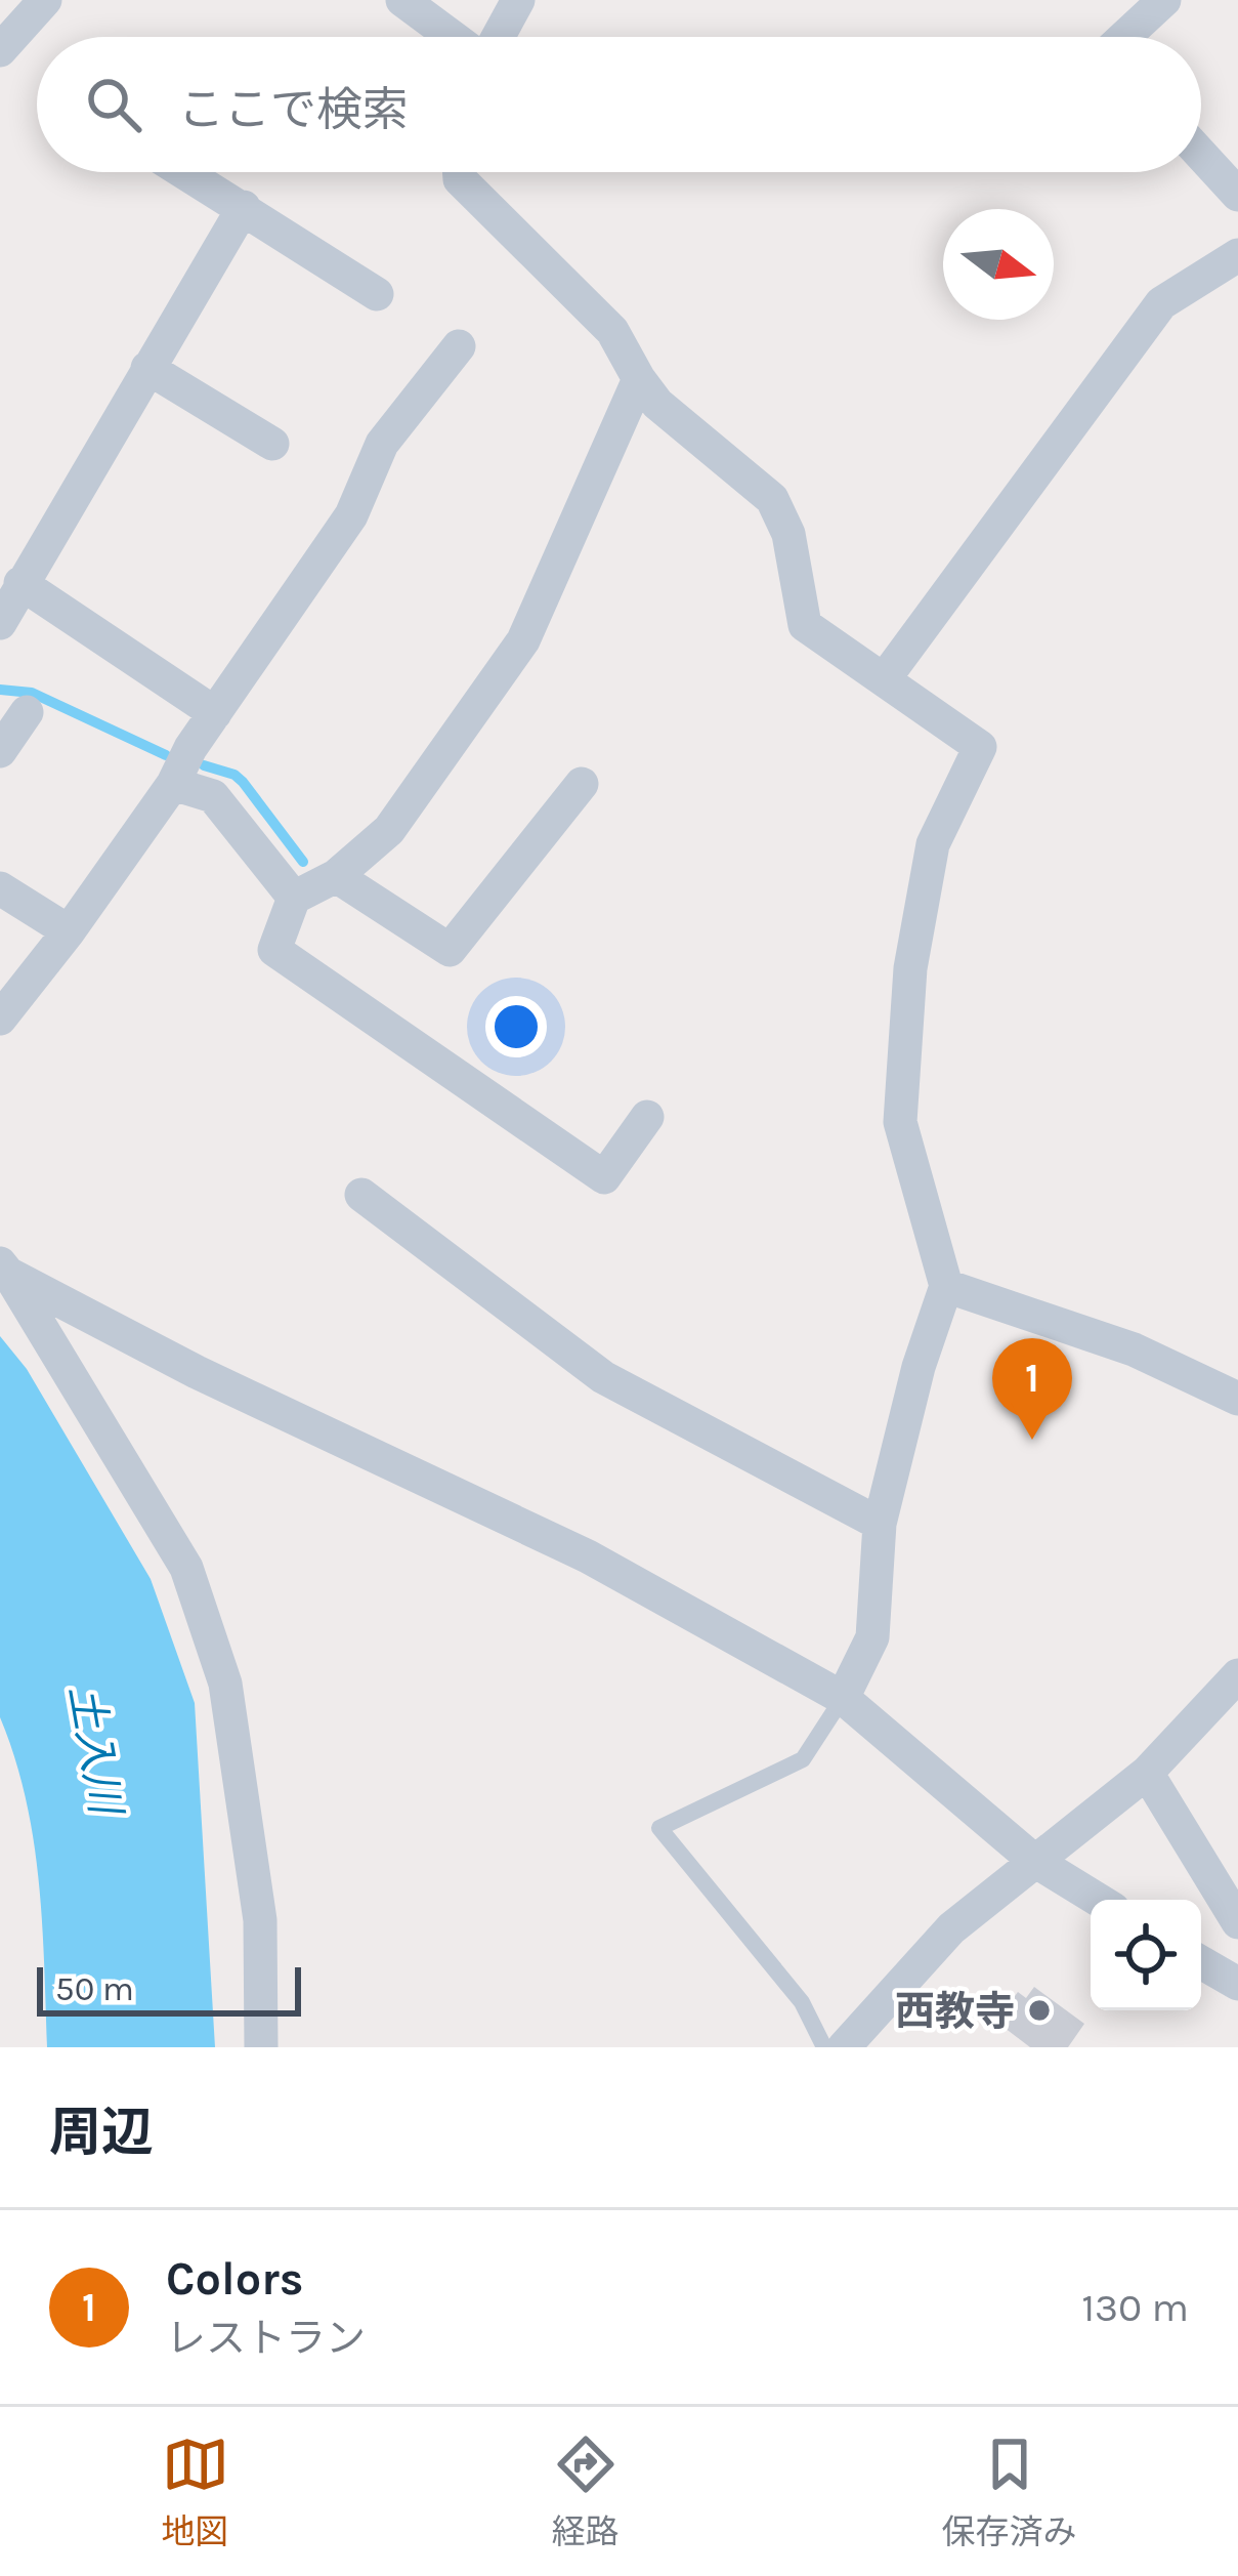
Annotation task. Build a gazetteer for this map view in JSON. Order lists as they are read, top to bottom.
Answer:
{
  "water": ["土入川"],
  "places": ["西教寺"],
  "scale_bar": "50 m",
  "north": "right",
  "page": {
    "search": "ここで検索",
    "pins": "1",
    "scale": "50 m",
    "heading": "周辺",
    "list": [
      {
        "mark": "1",
        "name": "Colors",
        "note": "レストラン",
        "value": "130 m"
      }
    ],
    "nav": ["地図", "経路", "保存済み"]
  }
}
